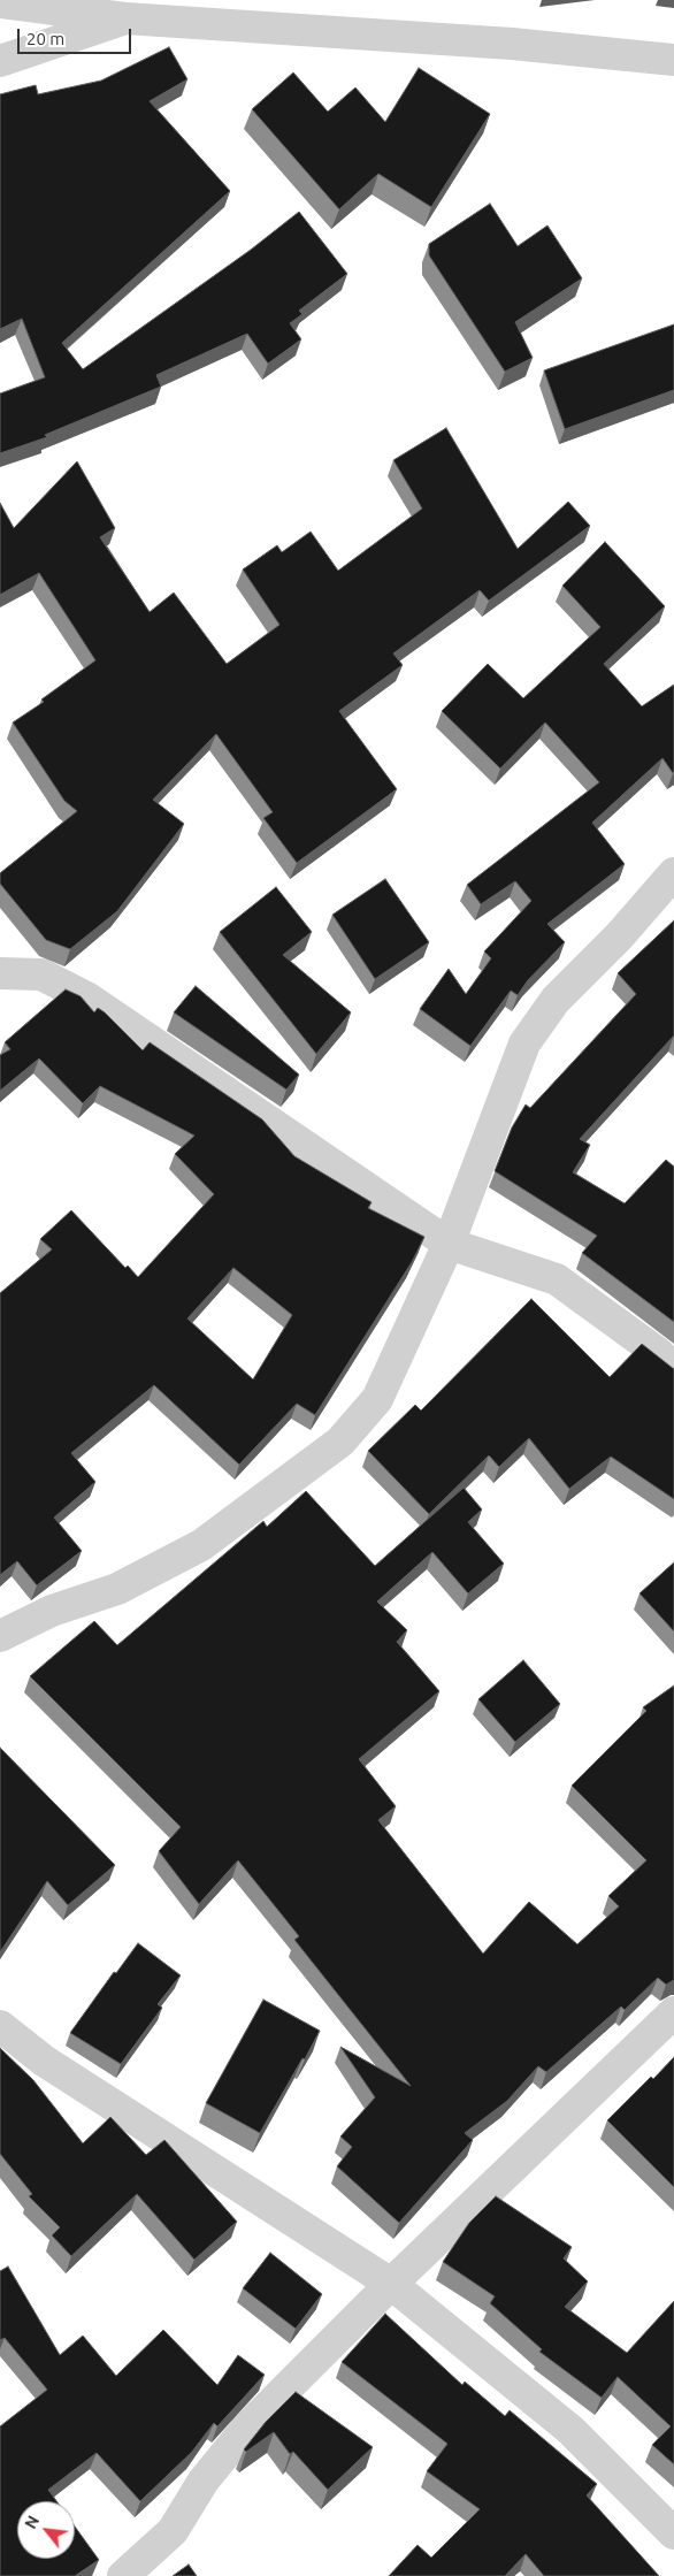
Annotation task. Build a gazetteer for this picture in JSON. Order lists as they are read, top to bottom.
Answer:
{
  "scale_bar": "20 m",
  "north": "top left"
}
